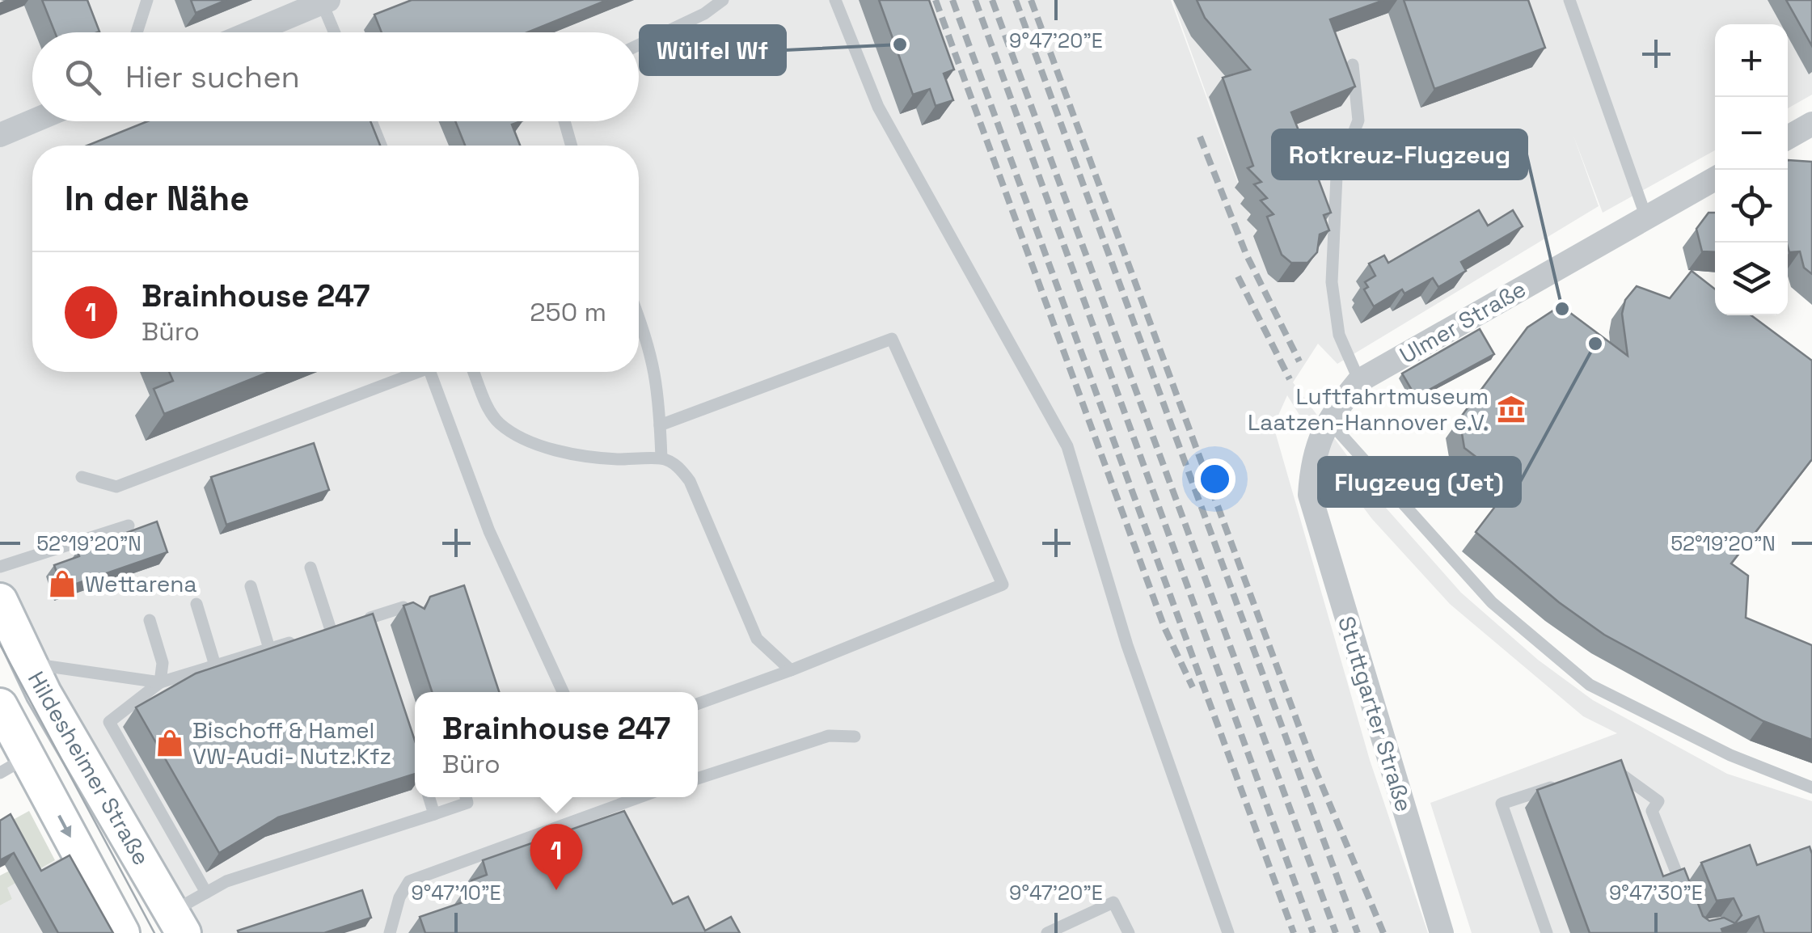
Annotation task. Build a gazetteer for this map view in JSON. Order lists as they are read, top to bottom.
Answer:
{
  "streets": {
    "main road": ["Hildesheimer Straße"],
    "street": ["Ulmer Straße", "Stuttgarter Straße"]
  },
  "crossings": [
    ["Ulmer Straße", "Stuttgarter Straße"]
  ],
  "places": {
    "other": ["Wülfel Wf", "Rotkreuz-Flugzeug", "Flugzeug (Jet)"],
    "museum": ["Luftfahrtmuseum Laatzen-Hannover e.V."],
    "shop": ["Wettarena", "Bischoff & Hamel VW-Audi- Nutz.Kfz"]
  },
  "page": {
    "map_buttons": ["+", "−"],
    "search": "Hier suchen",
    "heading": "In der Nähe",
    "list": [
      {
        "mark": "1",
        "name": "Brainhouse 247",
        "note": "Büro",
        "value": "250 m"
      }
    ],
    "popup": ["Brainhouse 247", "Büro"],
    "pins": "1"
  },
  "coordinates": [
    "9°47'20\"E",
    "52°19'20\"N",
    "9°47'10\"E",
    "9°47'30\"E"
  ]
}
